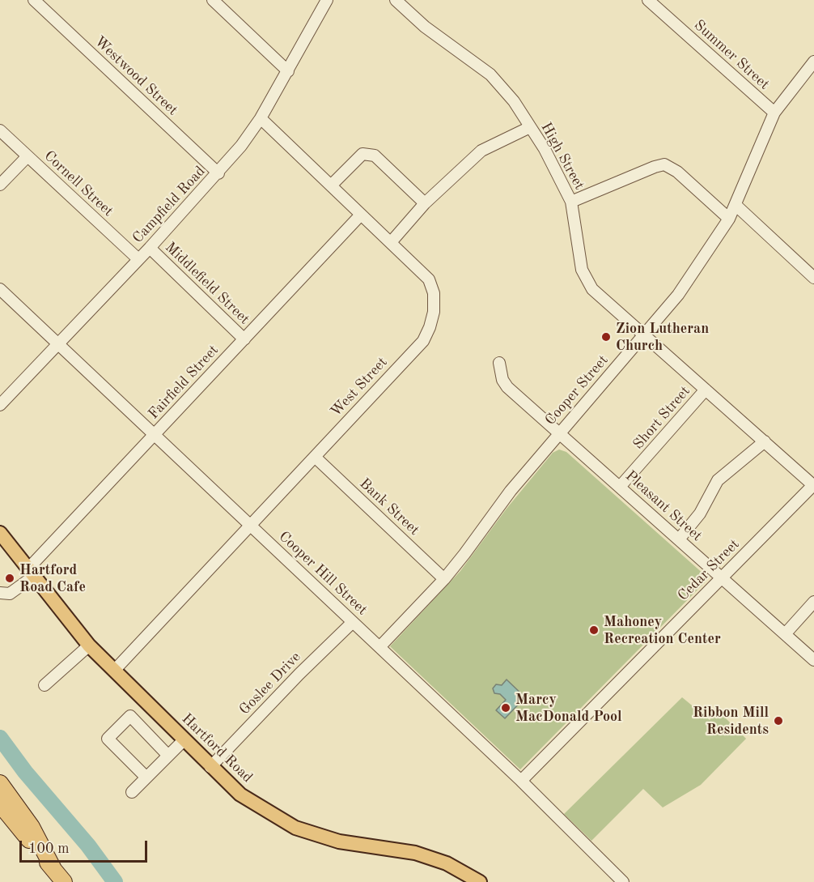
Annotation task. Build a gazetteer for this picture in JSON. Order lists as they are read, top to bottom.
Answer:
{
  "streets": {
    "main road": ["Hartford Road"],
    "street": [
      "Summer Street",
      "Westwood Street",
      "High Street",
      "Cornell Street",
      "Campfield Road",
      "Middlefield Street",
      "Fairfield Street",
      "West Street",
      "Cooper Street",
      "Short Street",
      "Pleasant Street",
      "Bank Street",
      "Cedar Street",
      "Cooper Hill Street",
      "Goslee Drive"
    ]
  },
  "crossings": [
    ["Summer Street", "Cooper Street"],
    ["Westwood Street", "Campfield Road"],
    ["High Street", "Cooper Street"],
    ["High Street", "Short Street"],
    ["High Street", "Cedar Street"],
    ["Cornell Street", "Campfield Road"],
    ["Campfield Road", "Middlefield Street"],
    ["Campfield Road", "West Street"],
    ["Campfield Road", "Cooper Hill Street"],
    ["Middlefield Street", "Fairfield Street"],
    ["Fairfield Street", "West Street"],
    ["Fairfield Street", "Cooper Hill Street"],
    ["Fairfield Street", "Hartford Road"],
    ["West Street", "Bank Street"],
    ["West Street", "Cooper Hill Street"],
    ["West Street", "Hartford Road"],
    ["Cooper Street", "Pleasant Street"],
    ["Cooper Street", "Bank Street"],
    ["Cooper Street", "Cooper Hill Street"],
    ["Short Street", "Pleasant Street"],
    ["Pleasant Street", "Cedar Street"],
    ["Cedar Street", "Cooper Hill Street"],
    ["Cooper Hill Street", "Goslee Drive"],
    ["Goslee Drive", "Hartford Road"]
  ],
  "places": [
    "Zion Lutheran Church",
    "Hartford Road Cafe",
    "Mahoney Recreation Center",
    "Marcy MacDonald Pool",
    "Ribbon Mill Residents"
  ],
  "scale_bar": "100 m"
}
